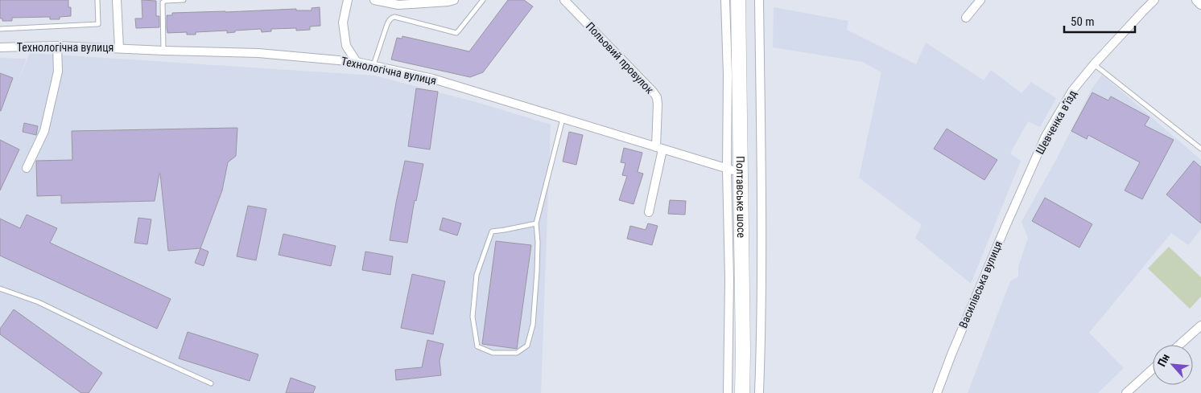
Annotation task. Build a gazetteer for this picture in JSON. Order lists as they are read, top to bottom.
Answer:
{
  "streets": {
    "highway": ["Полтавське шосе"],
    "street": [
      "Технологічна вулиця",
      "Польовий провулок",
      "Шевченка в’їзд",
      "Василівська вулиця"
    ]
  },
  "crossings": [
    ["Технологічна вулиця", "Польовий провулок"],
    ["Технологічна вулиця", "Полтавське шосе"],
    ["Шевченка в’їзд", "Василівська вулиця"]
  ],
  "scale_bar": "50 m",
  "north": "top left"
}
